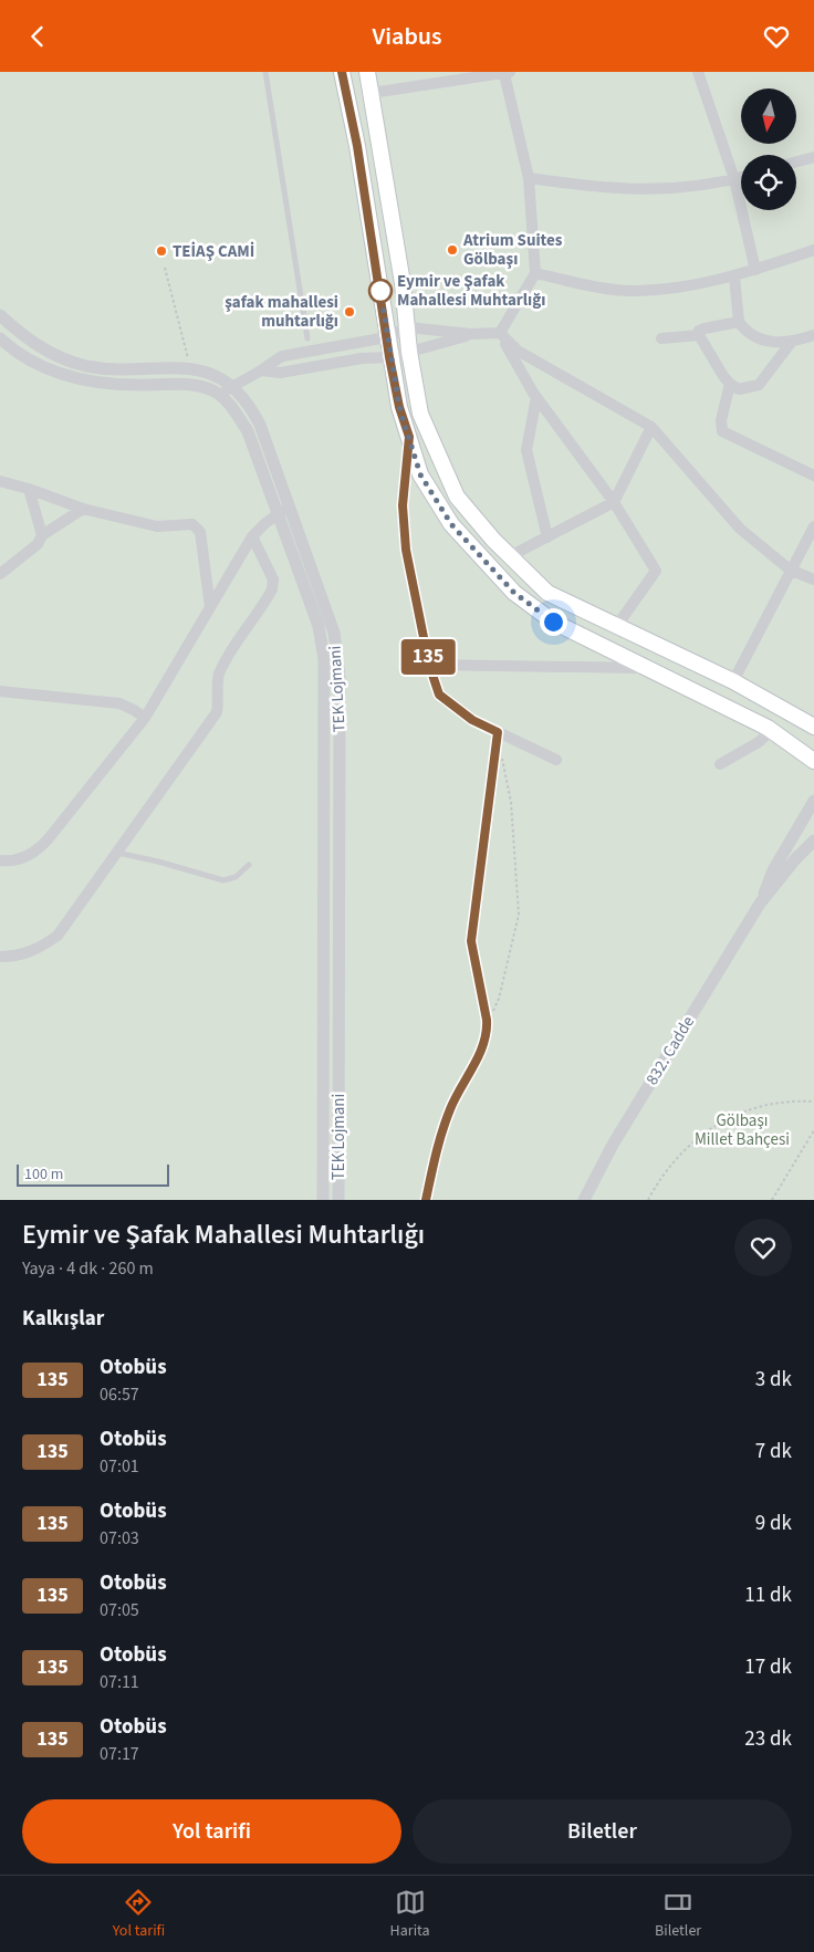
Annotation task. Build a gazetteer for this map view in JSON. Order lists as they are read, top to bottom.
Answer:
{
  "streets": {
    "street": ["TEK Lojmani", "832. Cadde"]
  },
  "parks": ["Gölbaşı Millet Bahçesi"],
  "places": [
    "Atrium Suites Gölbaşı",
    "TEİAŞ CAMİ",
    "Eymir ve Şafak Mahallesi Muhtarlığı",
    "şafak mahallesi muhtarlığı"
  ],
  "lines": ["bus line 135"],
  "scale_bar": "100 m",
  "north": "bottom",
  "page": {
    "header": "Viabus",
    "on_map": "135",
    "scale": "100 m",
    "heading": [
      ["Eymir ve Şafak Mahallesi Muhtarlığı", "Yaya · 4 dk · 260 m"],
      "Kalkışlar"
    ],
    "list": [
      {
        "mark": "135",
        "name": "Otobüs",
        "note": "06:57",
        "value": "3 dk"
      },
      {
        "mark": "135",
        "name": "Otobüs",
        "note": "07:01",
        "value": "7 dk"
      },
      {
        "mark": "135",
        "name": "Otobüs",
        "note": "07:03",
        "value": "9 dk"
      },
      {
        "mark": "135",
        "name": "Otobüs",
        "note": "07:05",
        "value": "11 dk"
      },
      {
        "mark": "135",
        "name": "Otobüs",
        "note": "07:11",
        "value": "17 dk"
      },
      {
        "mark": "135",
        "name": "Otobüs",
        "note": "07:17",
        "value": "23 dk"
      }
    ],
    "buttons": ["Yol tarifi", "Biletler"],
    "tabs": ["Yol tarifi", "Harita", "Biletler"]
  }
}
